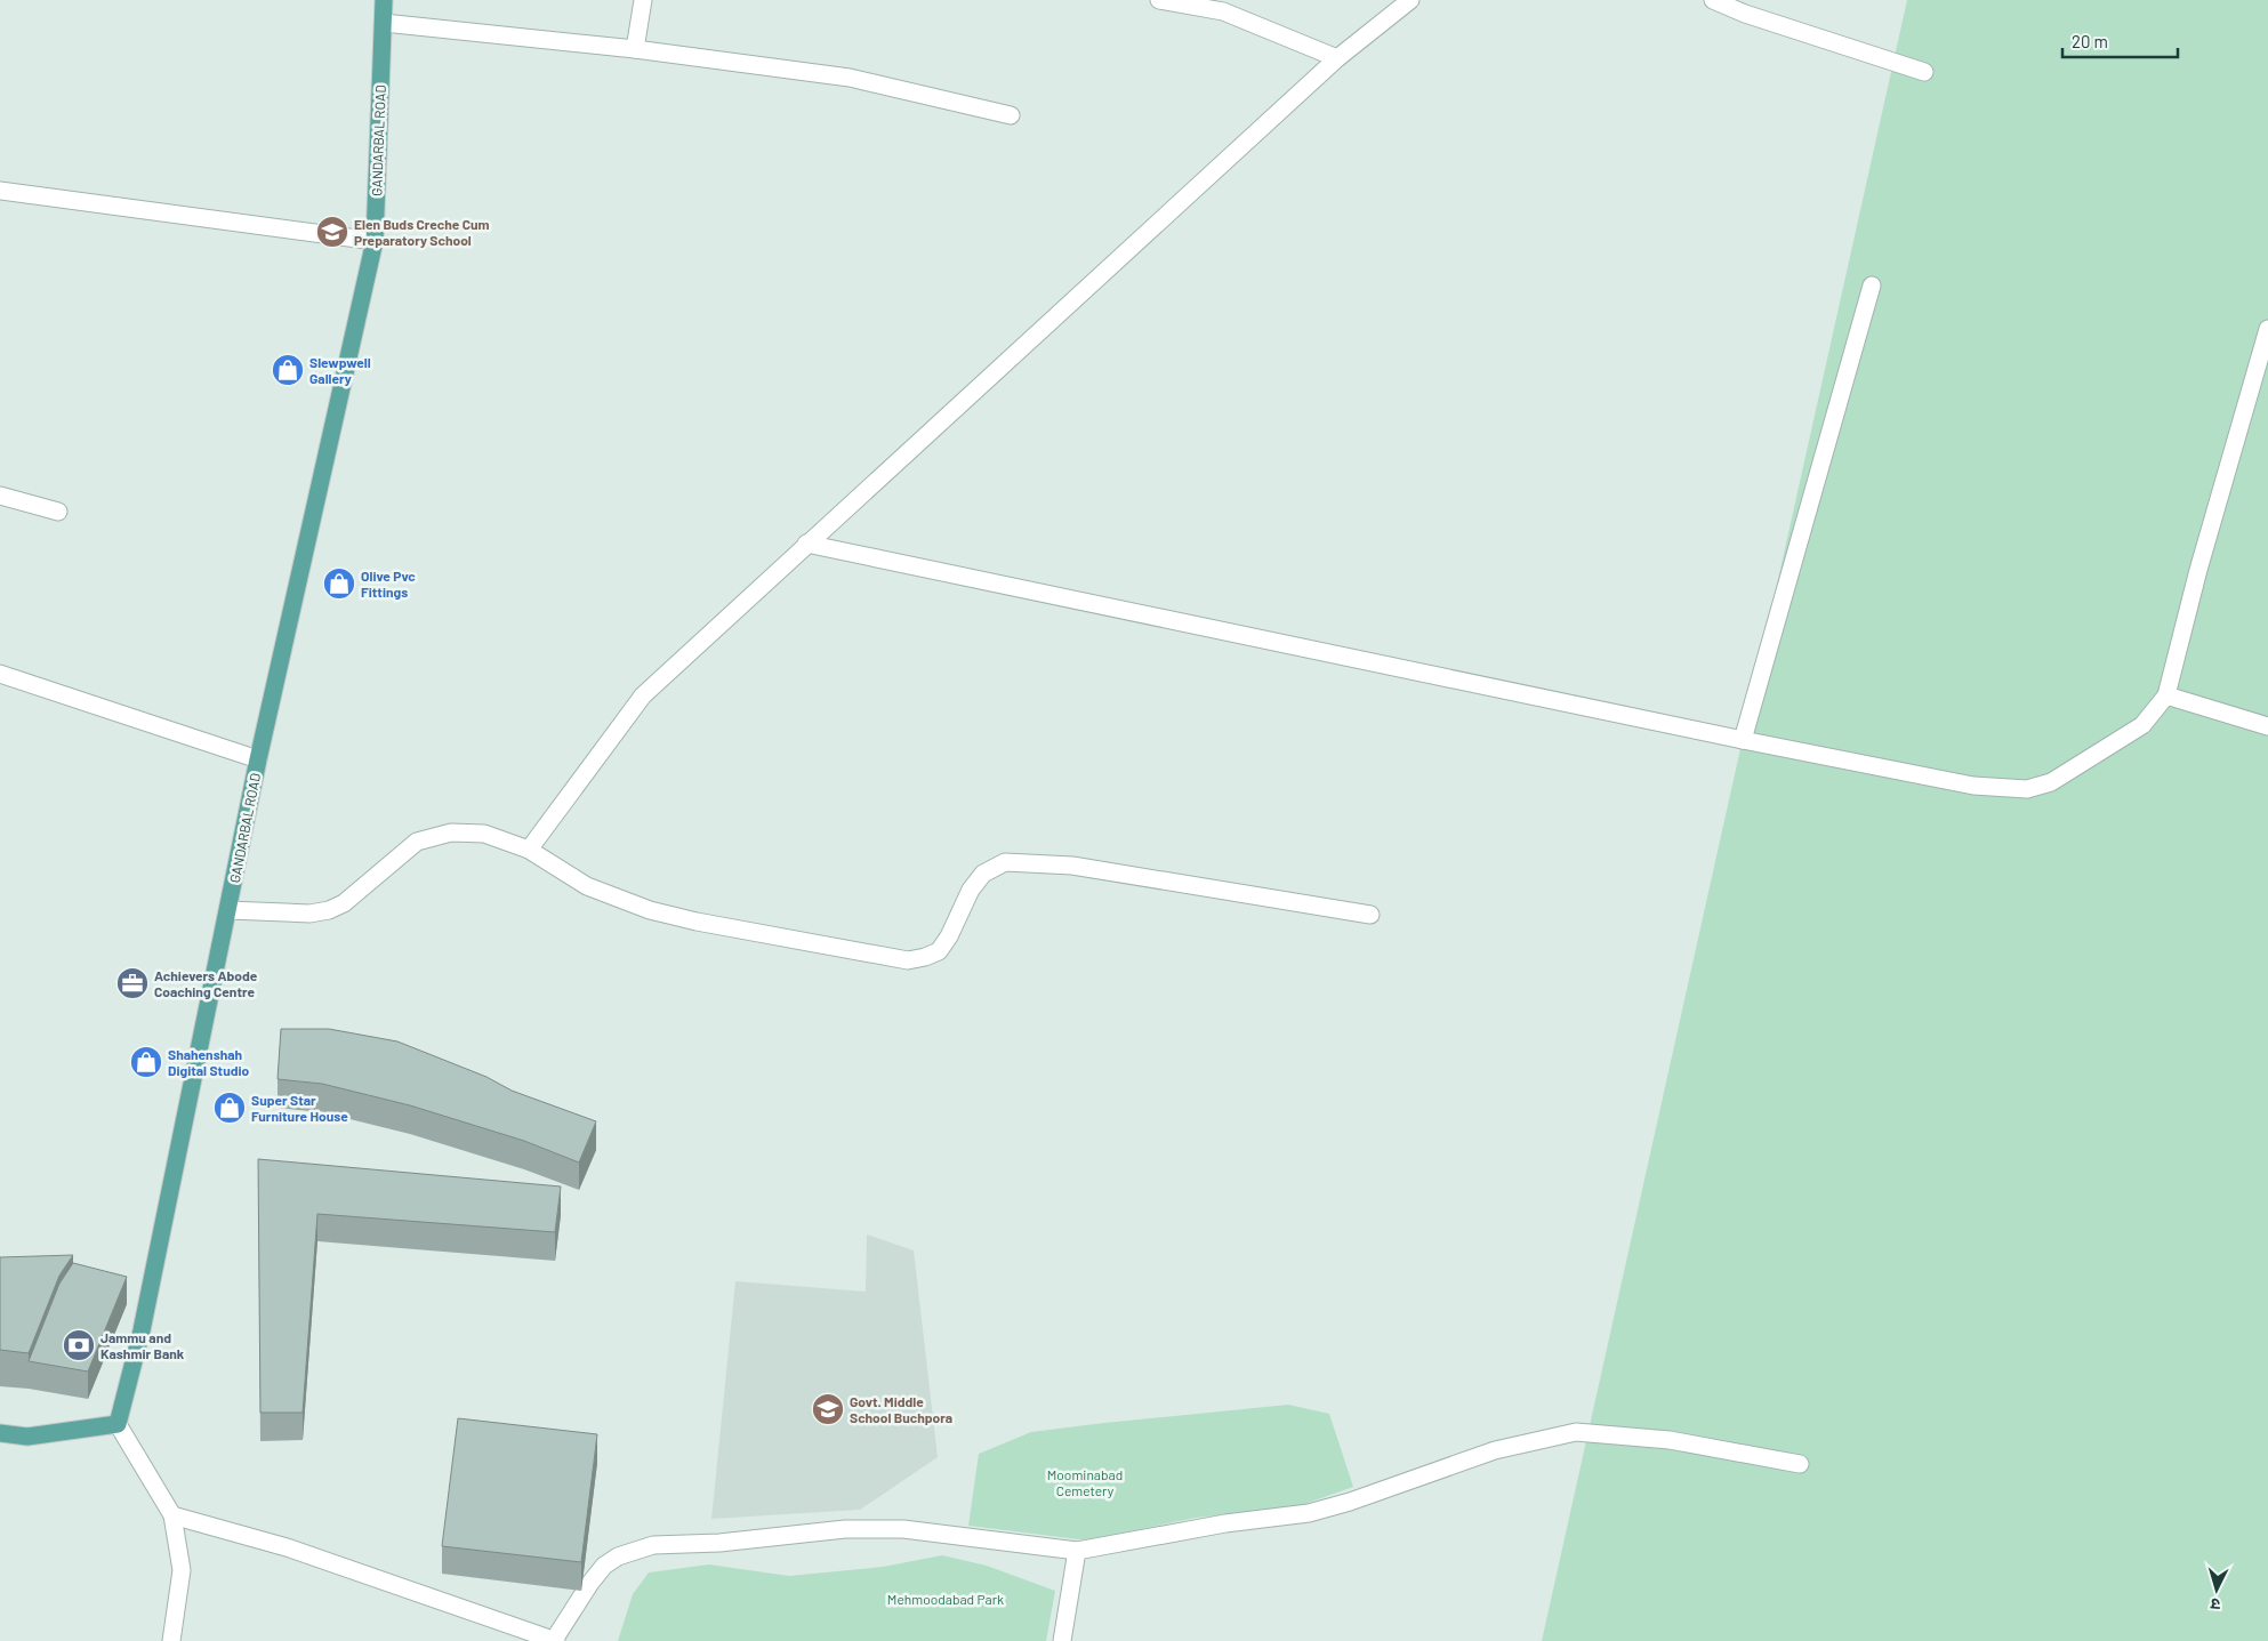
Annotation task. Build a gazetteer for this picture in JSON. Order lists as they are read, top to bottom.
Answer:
{
  "streets": {
    "main road": ["GANDARBAL ROAD"]
  },
  "parks": ["Moominabad Cemetery", "Mehmoodabad Park"],
  "places": {
    "school or university": ["Elen Buds Creche Cum Preparatory School", "Govt. Middle School Buchpora"],
    "shop": [
      "Slewpwell Gallery",
      "Olive Pvc Fittings",
      "Shahenshah Digital Studio",
      "Super Star Furniture House"
    ],
    "office": ["Achievers Abode Coaching Centre"],
    "bank": ["Jammu and Kashmir Bank"]
  },
  "scale_bar": "20 m",
  "north": "bottom"
}
